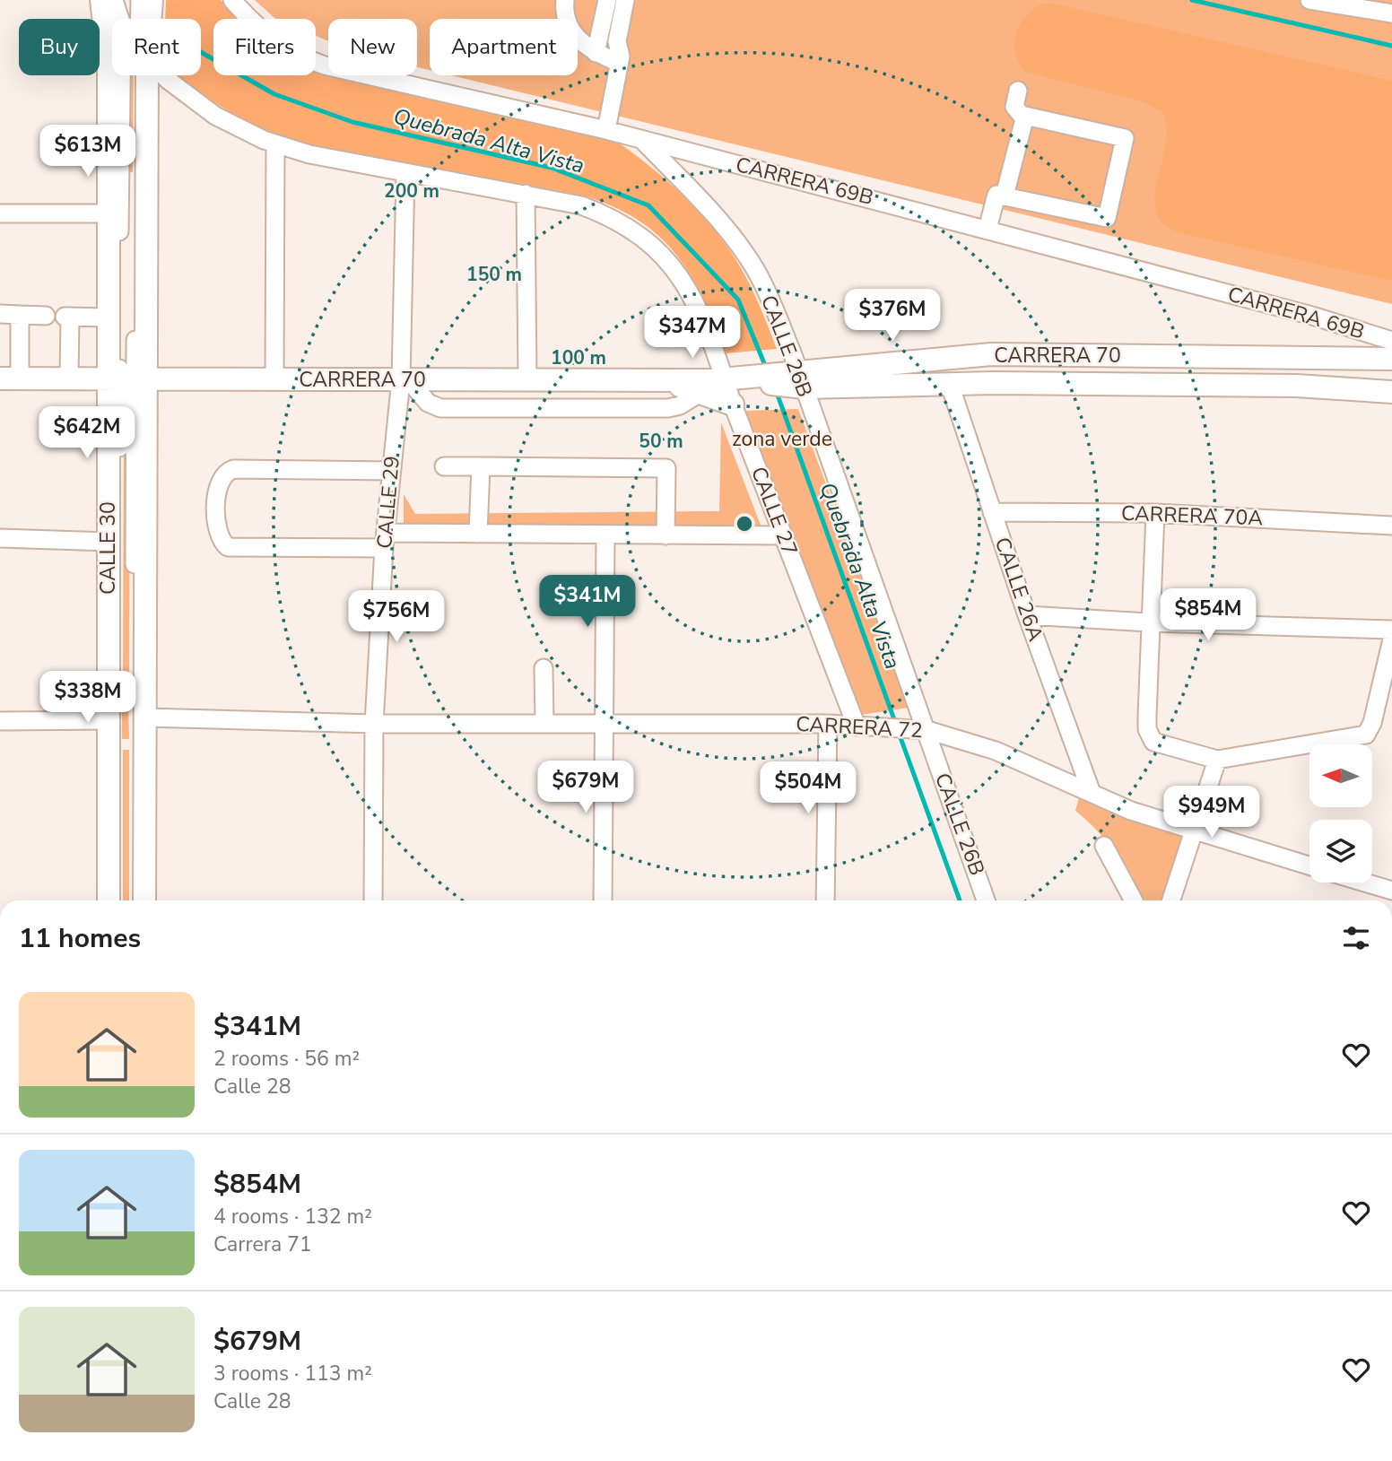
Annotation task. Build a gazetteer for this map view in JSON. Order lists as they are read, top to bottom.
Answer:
{
  "streets": {
    "main road": ["CARRERA 70", "CALLE 30"],
    "street": [
      "CARRERA 69B",
      "CALLE 26B",
      "CALLE 29",
      "CALLE 27",
      "CARRERA 70A",
      "CALLE 26A",
      "CARRERA 72"
    ]
  },
  "crossings": [
    ["CARRERA 69B", "CALLE 26B"],
    ["CALLE 26B", "CARRERA 70"],
    ["CALLE 26B", "CARRERA 72"],
    ["CARRERA 70", "CALLE 29"],
    ["CARRERA 70", "CALLE 27"],
    ["CARRERA 70", "CALLE 30"],
    ["CARRERA 70", "CALLE 26A"],
    ["CALLE 29", "CARRERA 72"],
    ["CALLE 27", "CARRERA 72"],
    ["CARRERA 70A", "CALLE 26A"],
    ["CALLE 30", "CARRERA 72"],
    ["CALLE 26A", "CARRERA 72"]
  ],
  "water": ["Quebrada Alta Vista"],
  "parks": ["zona verde"],
  "north": "left",
  "page": {
    "chip": [
      "Buy",
      "Rent",
      "Filters",
      "New",
      "Apartment"
    ],
    "price": [
      "$613M",
      "$376M",
      "$347M",
      "$642M",
      "$341M",
      "$854M",
      "$756M",
      "$338M",
      "$679M",
      "$504M",
      "$949M"
    ],
    "heading": "11 homes",
    "list": [
      {
        "name": "$341M",
        "note": "2 rooms · 56 m² · Calle 28"
      },
      {
        "name": "$854M",
        "note": "4 rooms · 132 m² · Carrera 71"
      },
      {
        "name": "$679M",
        "note": "3 rooms · 113 m² · Calle 28"
      }
    ]
  },
  "rings": [
    "200 m",
    "150 m",
    "100 m",
    "50 m"
  ]
}
